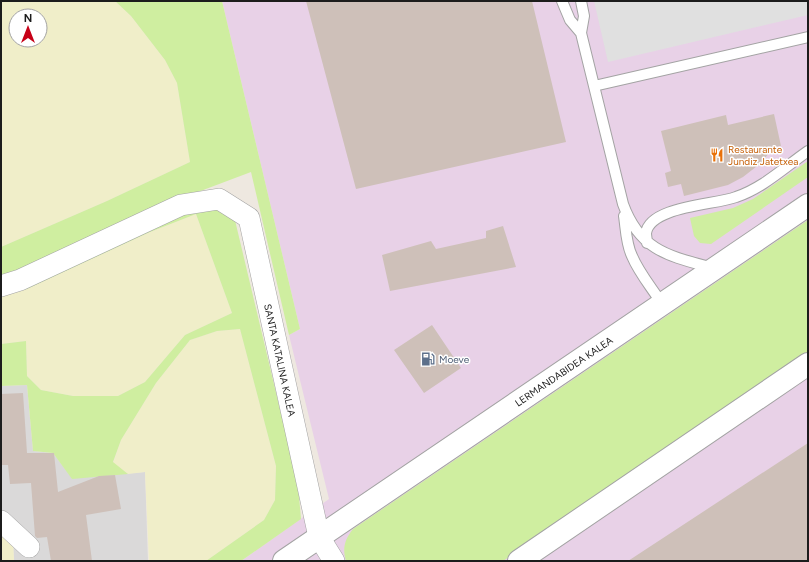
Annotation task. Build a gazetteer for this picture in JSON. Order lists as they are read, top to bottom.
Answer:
{
  "streets": {
    "street": ["SANTA KATALINA KALEA", "LERMANDABIDEA KALEA"]
  },
  "crossings": [
    ["SANTA KATALINA KALEA", "LERMANDABIDEA KALEA"]
  ],
  "places": {
    "restaurant": ["Restaurante Jundiz Jatetxea"],
    "fuel station": ["Moeve"]
  },
  "north": "top"
}
